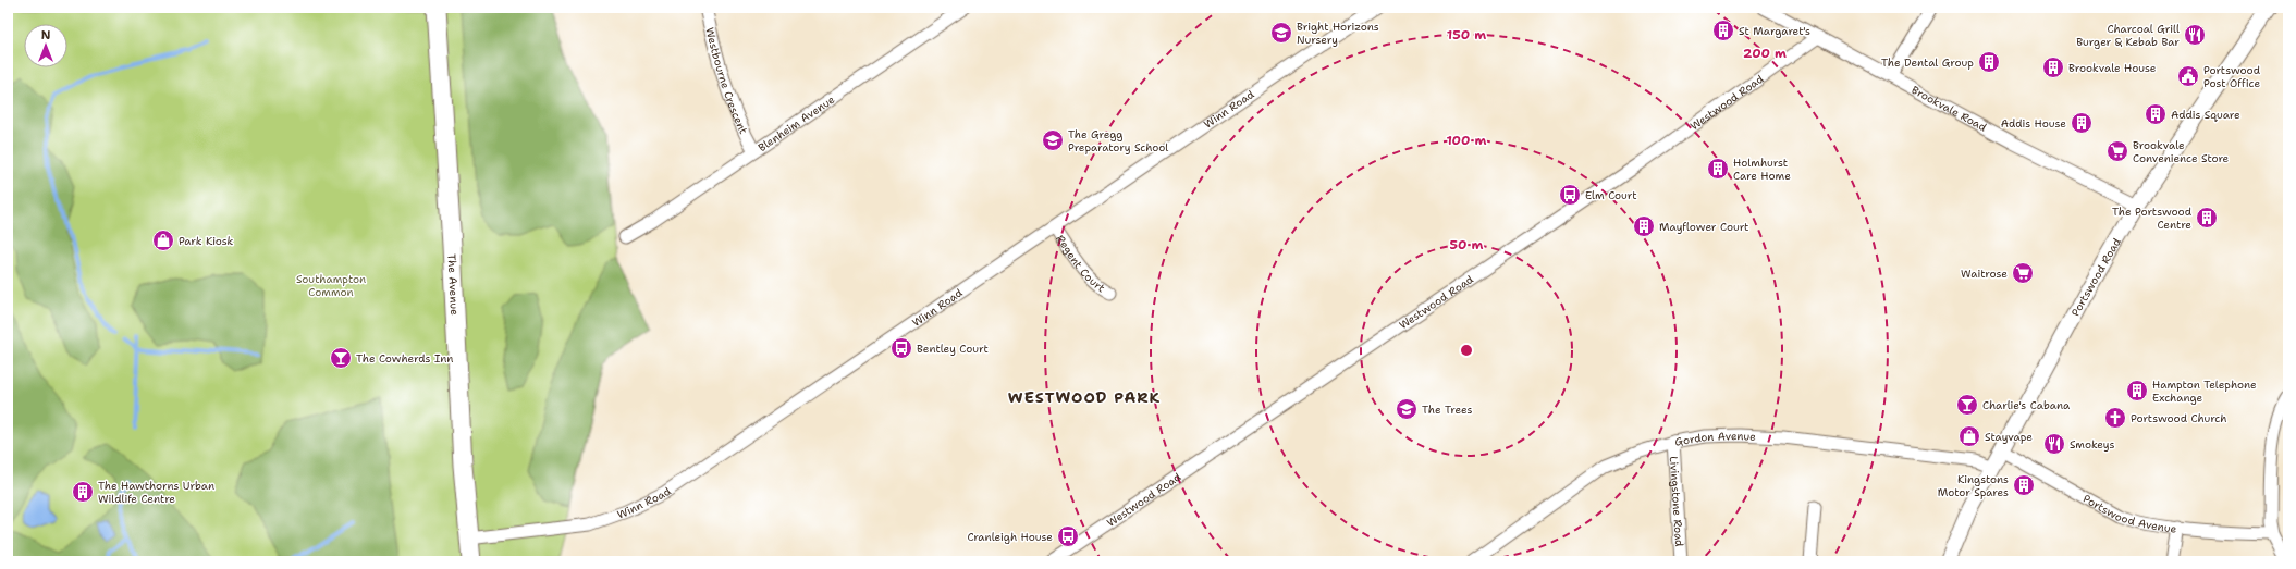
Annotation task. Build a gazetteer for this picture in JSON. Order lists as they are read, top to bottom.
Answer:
{
  "streets": {
    "main road": ["The Avenue"],
    "street": [
      "Westbourne Crescent",
      "Westwood Road",
      "Brookvale Road",
      "Winn Road",
      "Blenheim Avenue",
      "Regent Court",
      "Portswood Road",
      "Gordon Avenue",
      "Livingstone Road",
      "Portswood Avenue"
    ]
  },
  "crossings": [
    ["Westbourne Crescent", "Blenheim Avenue"],
    ["Westwood Road", "Brookvale Road"],
    ["Brookvale Road", "Portswood Road"],
    ["Winn Road", "Regent Court"],
    ["Winn Road", "The Avenue"],
    ["Portswood Road", "Gordon Avenue"],
    ["Portswood Road", "Portswood Avenue"],
    ["Gordon Avenue", "Livingstone Road"]
  ],
  "districts": ["WESTWOOD PARK"],
  "parks": ["Southampton Common"],
  "places": {
    "building": [
      "St Margaret's",
      "The Dental Group",
      "Brookvale House",
      "Addis Square",
      "Addis House",
      "Holmhurst Care Home",
      "The Portswood Centre",
      "Mayflower Court",
      "Hampton Telephone Exchange",
      "Kingstons Motor Spares",
      "The Hawthorns Urban Wildlife Centre"
    ],
    "school or university": ["Bright Horizons Nursery", "The Gregg Preparatory School", "The Trees"],
    "restaurant": ["Charcoal Grill Burger & Kebab Bar", "Smokeys"],
    "public building": ["Portswood Post Office"],
    "supermarket": ["Brookvale Convenience Store", "Waitrose"],
    "bus stop": ["Elm Court", "Bentley Court", "Cranleigh House"],
    "shop": ["Park Kiosk", "Stayvape"],
    "bar": ["The Cowherds Inn", "Charlie's Cabana"],
    "church": ["Portswood Church"]
  },
  "north": "top",
  "rings": [
    "150 m",
    "200 m",
    "100 m",
    "50 m"
  ]
}
